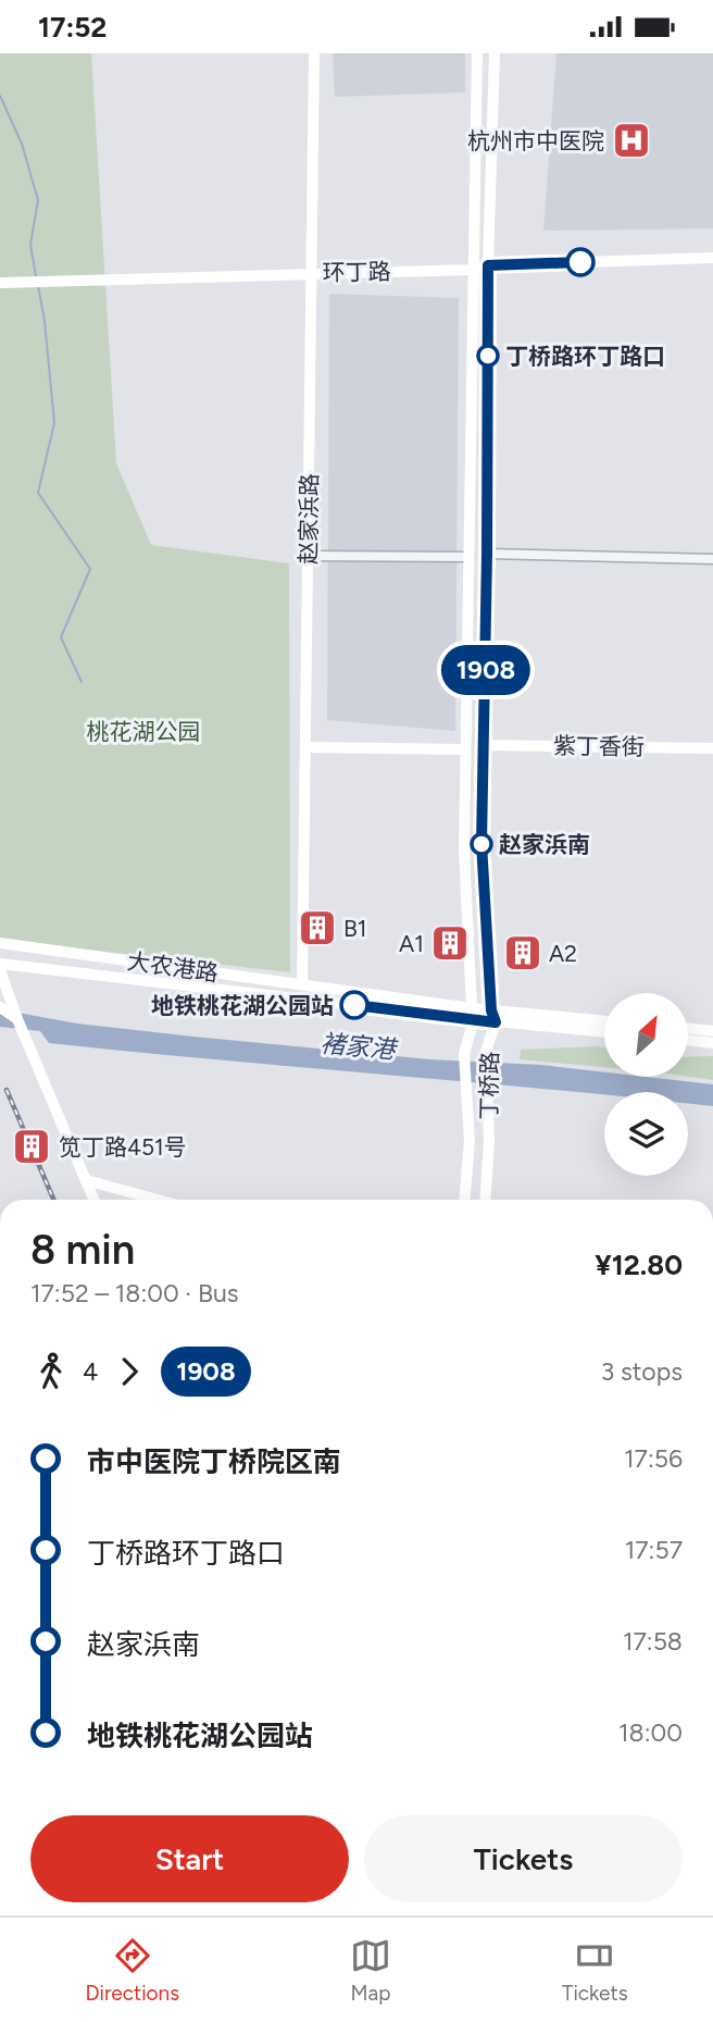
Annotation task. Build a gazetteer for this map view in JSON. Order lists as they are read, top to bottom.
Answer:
{
  "streets": {
    "main road": [
      "环丁路",
      "赵家浜路",
      "紫丁香街",
      "大农港路",
      "丁桥路"
    ]
  },
  "crossings": [
    ["环丁路", "赵家浜路"],
    ["环丁路", "丁桥路"],
    ["赵家浜路", "大农港路"],
    ["紫丁香街", "丁桥路"],
    ["大农港路", "丁桥路"]
  ],
  "water": ["褚家港"],
  "parks": ["桃花湖公园"],
  "places": {
    "hospital": ["杭州市中医院"],
    "other": ["丁桥路环丁路口", "赵家浜南", "地铁桃花湖公园站"],
    "building": [
      "B1",
      "A1",
      "A2",
      "笕丁路451号"
    ]
  },
  "lines": ["bus line 1908"],
  "north": "top right",
  "page": {
    "status": "17:52",
    "on_map": "1908",
    "heading": ["8 min", "17:52 – 18:00 · Bus", "¥12.80"],
    "legs": ["4", "1908", "3 stops"],
    "list": [
      {
        "name": "市中医院丁桥院区南",
        "value": "17:56"
      },
      {
        "name": "丁桥路环丁路口",
        "value": "17:57"
      },
      {
        "name": "赵家浜南",
        "value": "17:58"
      },
      {
        "name": "地铁桃花湖公园站",
        "value": "18:00"
      }
    ],
    "buttons": ["Start", "Tickets"],
    "tabs": ["Directions", "Map", "Tickets"]
  }
}
